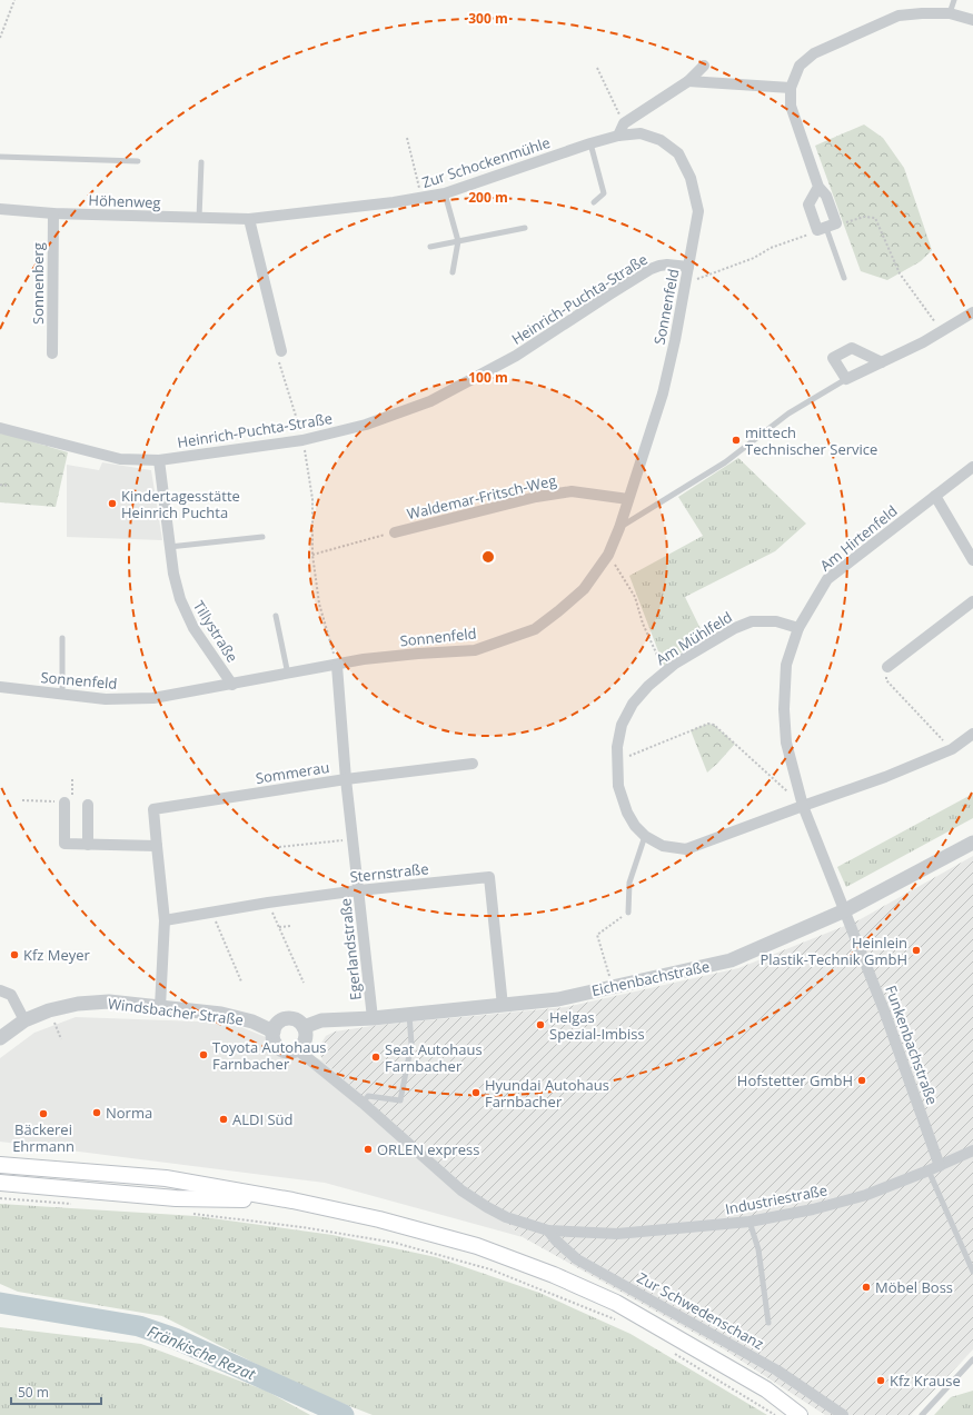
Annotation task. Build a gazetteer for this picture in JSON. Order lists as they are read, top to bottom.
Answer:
{
  "streets": {
    "street": [
      "Zur Schockenmühle",
      "Höhenweg",
      "Sonnenberg",
      "Heinrich-Puchta-Straße",
      "Sonnenfeld",
      "Waldemar-Fritsch-Weg",
      "Am Hirtenfeld",
      "Tillystraße",
      "Am Mühlfeld",
      "Sommerau",
      "Sternstraße",
      "Egerlandstraße",
      "Eichenbachstraße",
      "Windsbacher Straße",
      "Funkenbachstraße",
      "Industriestraße",
      "Zur Schwedenschanz"
    ]
  },
  "crossings": [
    ["Zur Schockenmühle", "Höhenweg"],
    ["Zur Schockenmühle", "Sonnenfeld"],
    ["Höhenweg", "Sonnenberg"],
    ["Heinrich-Puchta-Straße", "Sonnenfeld"],
    ["Heinrich-Puchta-Straße", "Tillystraße"],
    ["Sonnenfeld", "Waldemar-Fritsch-Weg"],
    ["Sonnenfeld", "Tillystraße"],
    ["Sonnenfeld", "Egerlandstraße"],
    ["Am Hirtenfeld", "Am Mühlfeld"],
    ["Am Hirtenfeld", "Eichenbachstraße"],
    ["Am Hirtenfeld", "Funkenbachstraße"],
    ["Sommerau", "Sternstraße"],
    ["Sommerau", "Egerlandstraße"],
    ["Sommerau", "Windsbacher Straße"],
    ["Sternstraße", "Egerlandstraße"],
    ["Sternstraße", "Eichenbachstraße"],
    ["Egerlandstraße", "Eichenbachstraße"],
    ["Eichenbachstraße", "Windsbacher Straße"],
    ["Eichenbachstraße", "Funkenbachstraße"],
    ["Funkenbachstraße", "Industriestraße"],
    ["Industriestraße", "Zur Schwedenschanz"]
  ],
  "water": ["Fränkische Rezat"],
  "places": [
    "mittech Technischer Service",
    "Kindertagesstätte Heinrich Puchta",
    "Heinlein Plastik-Technik GmbH",
    "Kfz Meyer",
    "Helgas Spezial-Imbiss",
    "Toyota Autohaus Farnbacher",
    "Seat Autohaus Farnbacher",
    "Hofstetter GmbH",
    "Hyundai Autohaus Farnbacher",
    "Norma",
    "Bäckerei Ehrmann",
    "ALDI Süd",
    "ORLEN express",
    "Möbel Boss",
    "Kfz Krause"
  ],
  "scale_bar": "50 m",
  "rings": ["300 m", "200 m", "100 m"]
}
